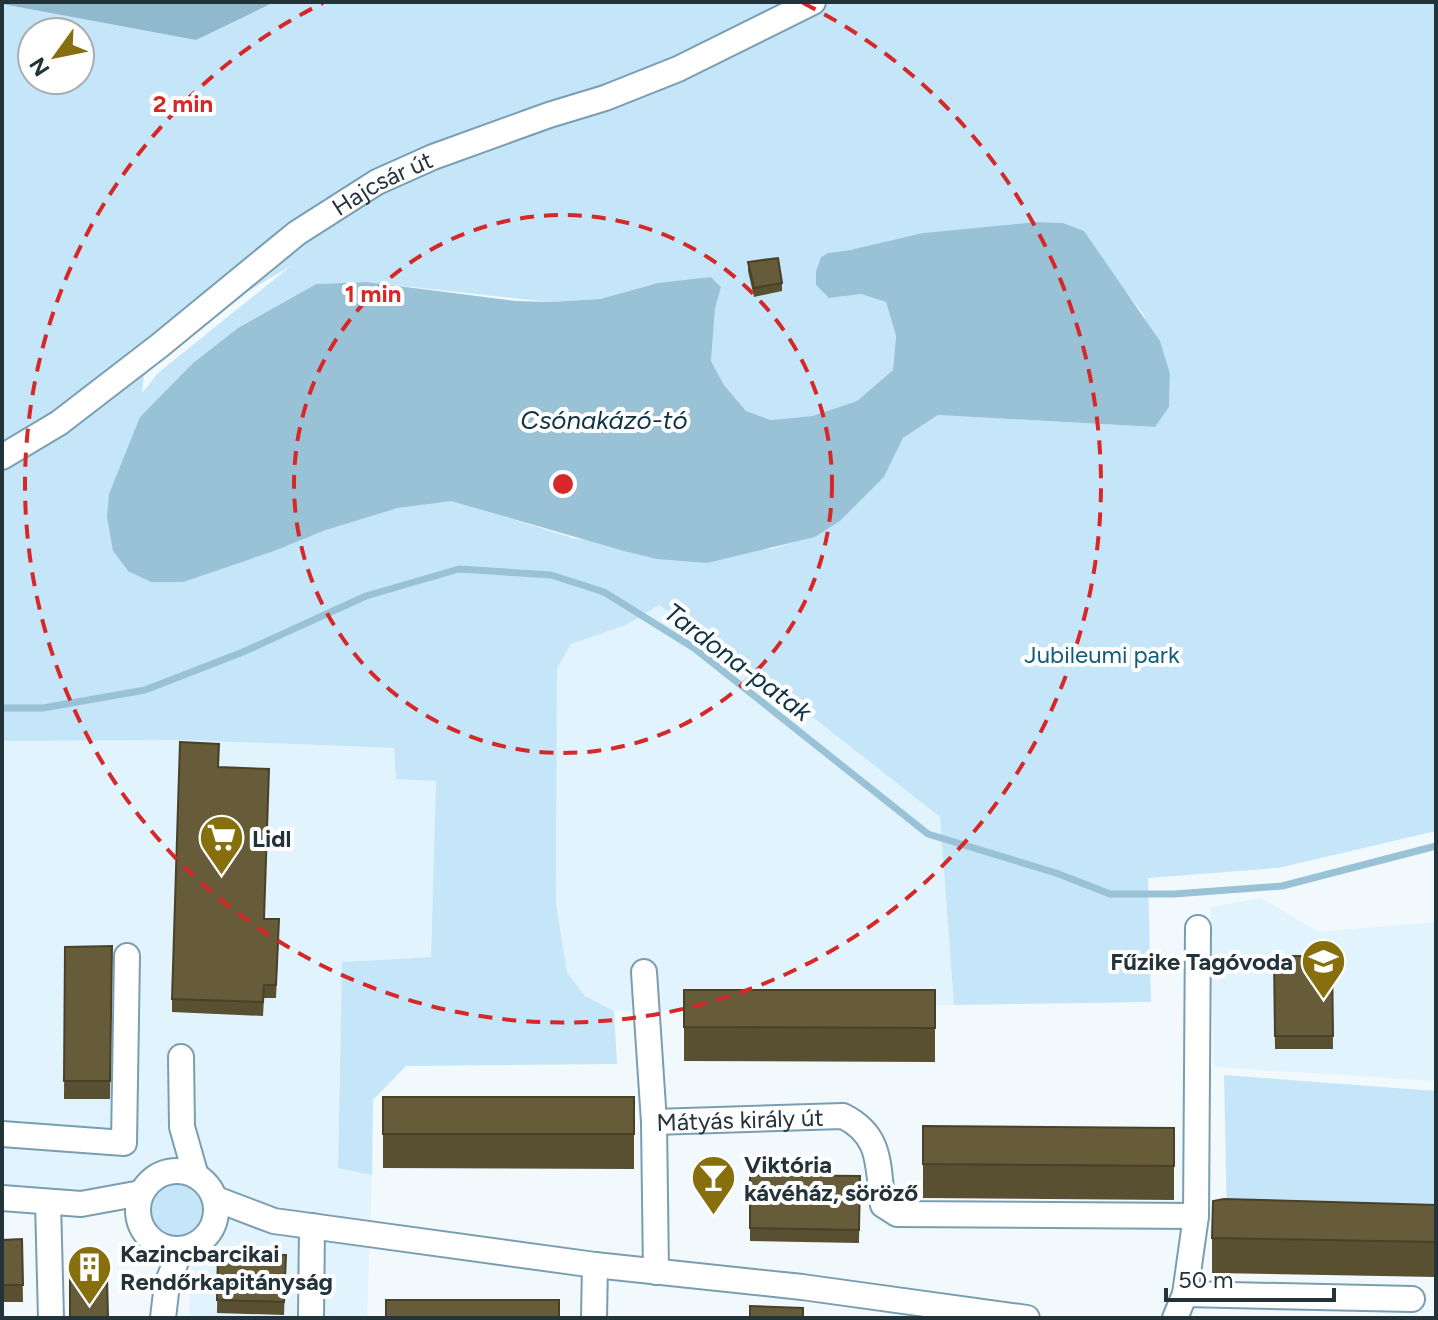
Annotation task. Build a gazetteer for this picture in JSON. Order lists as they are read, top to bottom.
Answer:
{
  "streets": {
    "street": ["Hajcsár út", "Mátyás király út"]
  },
  "water": ["Csónakázó-tó", "Tardona-patak"],
  "parks": ["Jubileumi park"],
  "places": {
    "supermarket": ["Lidl"],
    "school or university": ["Fűzike Tagóvoda"],
    "bar": ["Viktória kávéház, söröző"],
    "building": ["Kazincbarcikai Rendőrkapitányság"]
  },
  "scale_bar": "50 m",
  "north": "bottom left",
  "rings": ["2 min", "1 min"]
}
